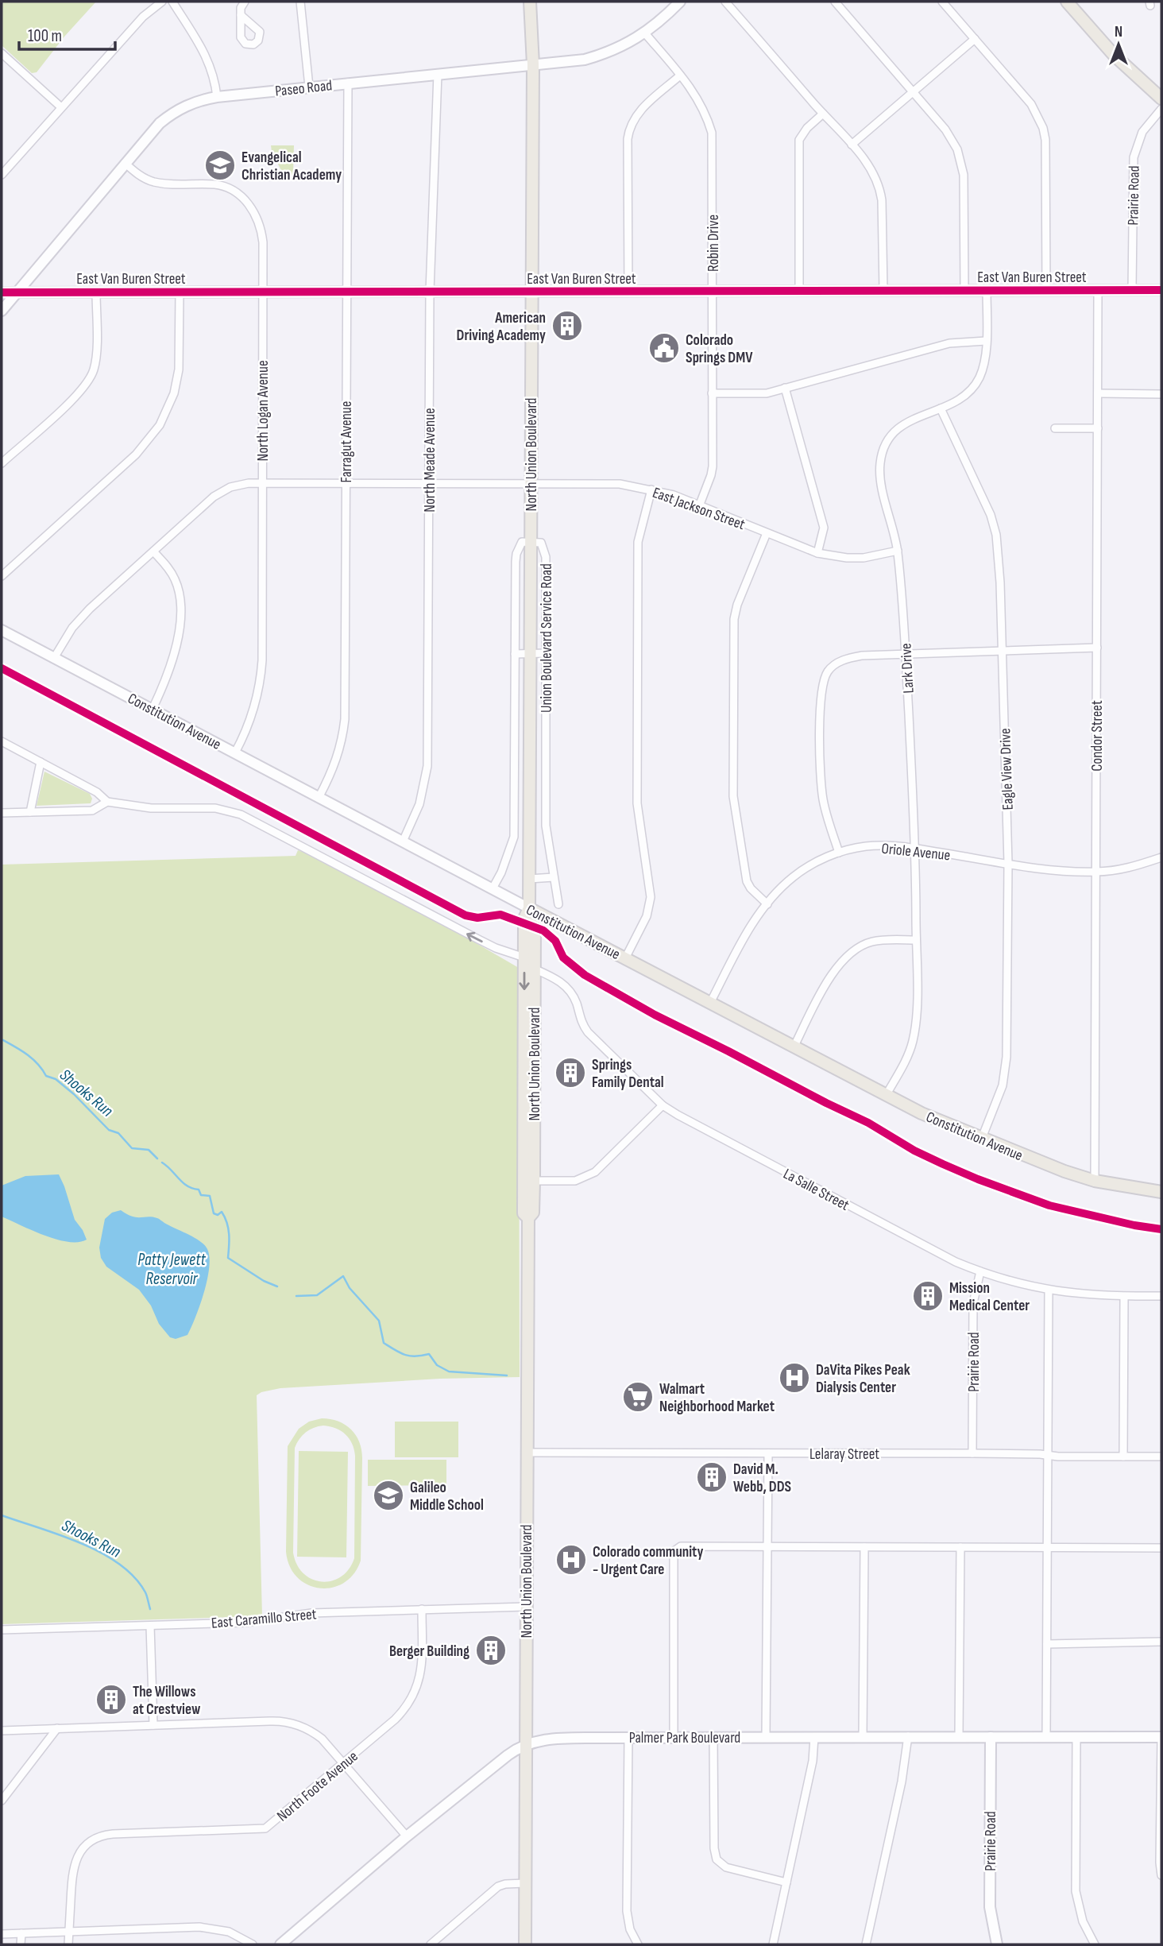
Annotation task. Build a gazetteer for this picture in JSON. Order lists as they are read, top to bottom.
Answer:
{
  "streets": {
    "main road": ["North Union Boulevard", "Constitution Avenue"],
    "street": [
      "Paseo Road",
      "Prairie Road",
      "Robin Drive",
      "East Van Buren Street",
      "North Logan Avenue",
      "Farragut Avenue",
      "North Meade Avenue",
      "East Jackson Street",
      "Union Boulevard Service Road",
      "Lark Drive",
      "Condor Street",
      "Eagle View Drive",
      "Oriole Avenue",
      "La Salle Street",
      "Lelaray Street",
      "East Caramillo Street",
      "Palmer Park Boulevard",
      "North Foote Avenue"
    ]
  },
  "crossings": [
    ["Paseo Road", "Robin Drive"],
    ["Paseo Road", "East Van Buren Street"],
    ["Paseo Road", "North Logan Avenue"],
    ["Paseo Road", "Farragut Avenue"],
    ["Paseo Road", "North Union Boulevard"],
    ["Paseo Road", "North Meade Avenue"],
    ["Prairie Road", "East Van Buren Street"],
    ["Prairie Road", "La Salle Street"],
    ["Prairie Road", "Lelaray Street"],
    ["Prairie Road", "Palmer Park Boulevard"],
    ["Robin Drive", "East Van Buren Street"],
    ["Robin Drive", "East Jackson Street"],
    ["East Van Buren Street", "North Logan Avenue"],
    ["East Van Buren Street", "Farragut Avenue"],
    ["East Van Buren Street", "North Union Boulevard"],
    ["East Van Buren Street", "North Meade Avenue"],
    ["East Van Buren Street", "Lark Drive"],
    ["East Van Buren Street", "Condor Street"],
    ["North Logan Avenue", "East Jackson Street"],
    ["North Logan Avenue", "Constitution Avenue"],
    ["Farragut Avenue", "East Jackson Street"],
    ["Farragut Avenue", "Constitution Avenue"],
    ["North Union Boulevard", "East Jackson Street"],
    ["North Union Boulevard", "Union Boulevard Service Road"],
    ["North Union Boulevard", "Constitution Avenue"],
    ["North Union Boulevard", "La Salle Street"],
    ["North Union Boulevard", "Lelaray Street"],
    ["North Union Boulevard", "East Caramillo Street"],
    ["North Union Boulevard", "Palmer Park Boulevard"],
    ["North Meade Avenue", "East Jackson Street"],
    ["North Meade Avenue", "Constitution Avenue"],
    ["East Jackson Street", "Lark Drive"],
    ["East Jackson Street", "Constitution Avenue"],
    ["Union Boulevard Service Road", "Constitution Avenue"],
    ["Lark Drive", "Constitution Avenue"],
    ["Lark Drive", "Eagle View Drive"],
    ["Lark Drive", "Oriole Avenue"],
    ["Constitution Avenue", "Condor Street"],
    ["Constitution Avenue", "Eagle View Drive"],
    ["Constitution Avenue", "Oriole Avenue"],
    ["Condor Street", "Oriole Avenue"],
    ["Eagle View Drive", "Oriole Avenue"],
    ["East Caramillo Street", "North Foote Avenue"]
  ],
  "water": ["Shooks Run", "Patty Jewett Reservoir"],
  "places": {
    "school or university": ["Evangelical Christian Academy", "Galileo Middle School"],
    "building": [
      "American Driving Academy",
      "Springs Family Dental",
      "Mission Medical Center",
      "David M. Webb, DDS",
      "Berger Building",
      "The Willows at Crestview"
    ],
    "public building": ["Colorado Springs DMV"],
    "hospital": ["DaVita Pikes Peak Dialysis Center", "Colorado community - Urgent Care"],
    "supermarket": ["Walmart Neighborhood Market"]
  },
  "scale_bar": "100 m",
  "north": "top"
}
